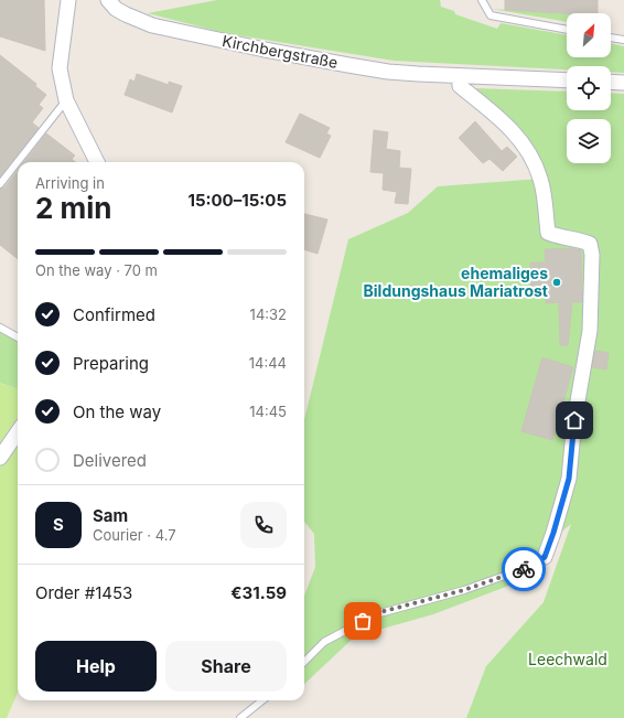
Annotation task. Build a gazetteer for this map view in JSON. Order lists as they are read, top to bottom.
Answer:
{
  "streets": {
    "street": ["Kirchbergstraße"]
  },
  "parks": ["Leechwald"],
  "places": ["ehemaliges Bildungshaus Mariatrost"],
  "north": "top right",
  "page": {
    "heading": ["2 min", "Arriving in", "15:00–15:05"],
    "panel": [
      "Sam",
      "Courier · 4.7",
      "Order #1453",
      "€31.59"
    ],
    "bar": "On the way · 70 m",
    "list": [
      ["Confirmed", "14:32"],
      ["Preparing", "14:44"],
      ["On the way", "14:45"],
      "Delivered"
    ],
    "round": "S",
    "buttons": ["Help", "Share"]
  }
}
